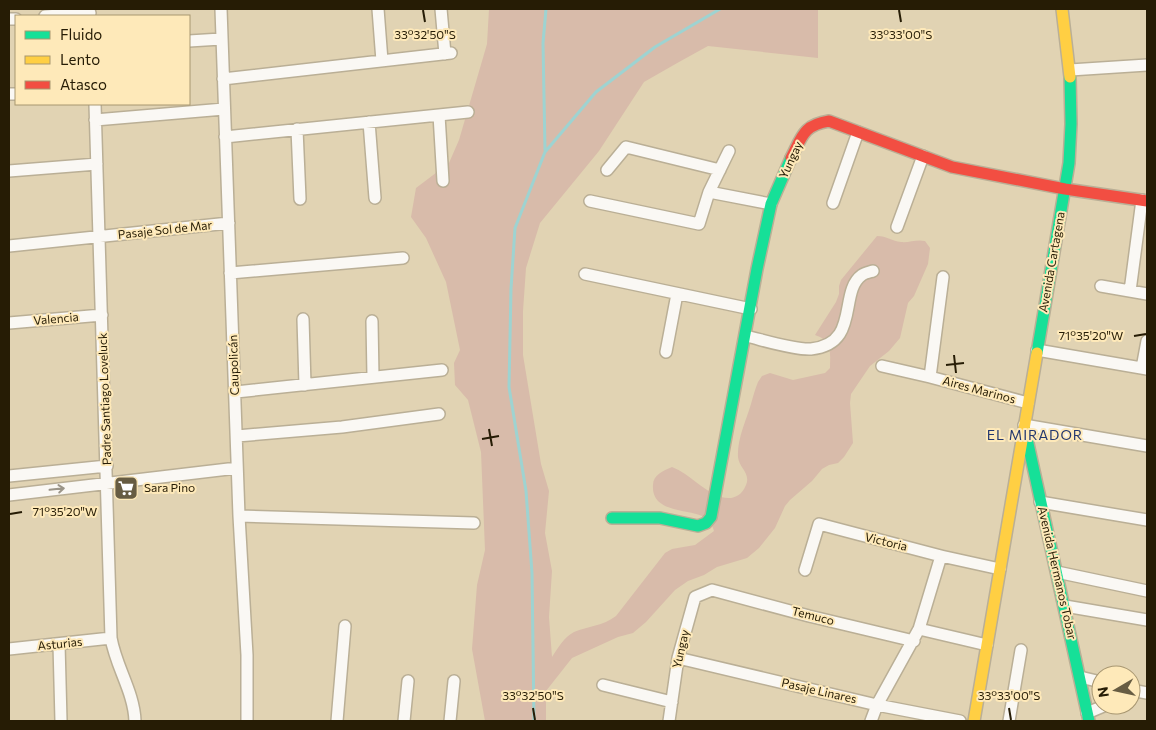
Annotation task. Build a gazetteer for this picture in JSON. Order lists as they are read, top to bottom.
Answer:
{
  "streets": {
    "street": [
      "Yungay",
      "Pasaje Sol de Mar",
      "Avenida Cartagena",
      "Valencia",
      "Caupolicán",
      "Aires Marinos",
      "Padre Santiago Loveluck",
      "Victoria",
      "Avenida Hermanos Tobar",
      "Temuco",
      "Asturias",
      "Pasaje Linares"
    ]
  },
  "crossings": [
    ["Yungay", "Avenida Cartagena"],
    ["Yungay", "Temuco"],
    ["Yungay", "Pasaje Linares"],
    ["Pasaje Sol de Mar", "Caupolicán"],
    ["Pasaje Sol de Mar", "Padre Santiago Loveluck"],
    ["Avenida Cartagena", "Aires Marinos"],
    ["Avenida Cartagena", "Victoria"],
    ["Avenida Cartagena", "Avenida Hermanos Tobar"],
    ["Valencia", "Padre Santiago Loveluck"],
    ["Padre Santiago Loveluck", "Asturias"]
  ],
  "districts": ["EL MIRADOR"],
  "places": {
    "supermarket": ["Sara Pino"]
  },
  "legend": ["Fluido", "Lento", "Atasco"],
  "north": "left",
  "coordinates": ["33°32'50\"S", "33°33'00\"S", "71°35'20\"W"]
}
